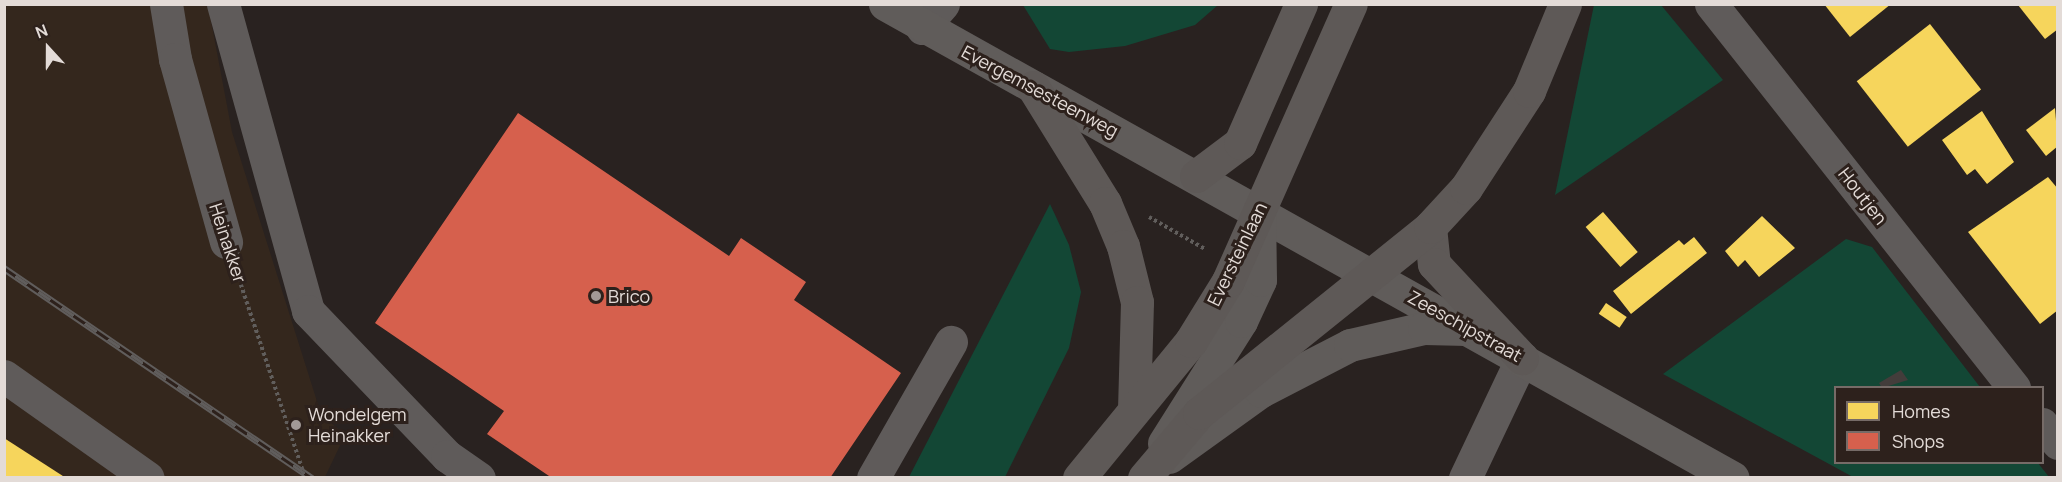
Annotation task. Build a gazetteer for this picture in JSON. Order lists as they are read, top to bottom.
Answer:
{
  "streets": {
    "highway": ["Eversteinlaan"],
    "main road": ["Evergemsesteenweg", "Zeeschipstraat"],
    "street": ["Houtjen", "Heinakker"]
  },
  "crossings": [
    ["Evergemsesteenweg", "Zeeschipstraat"],
    ["Eversteinlaan", "Zeeschipstraat"]
  ],
  "places": ["Brico", "Wondelgem Heinakker"],
  "legend": ["Homes", "Shops"],
  "north": "top"
}
